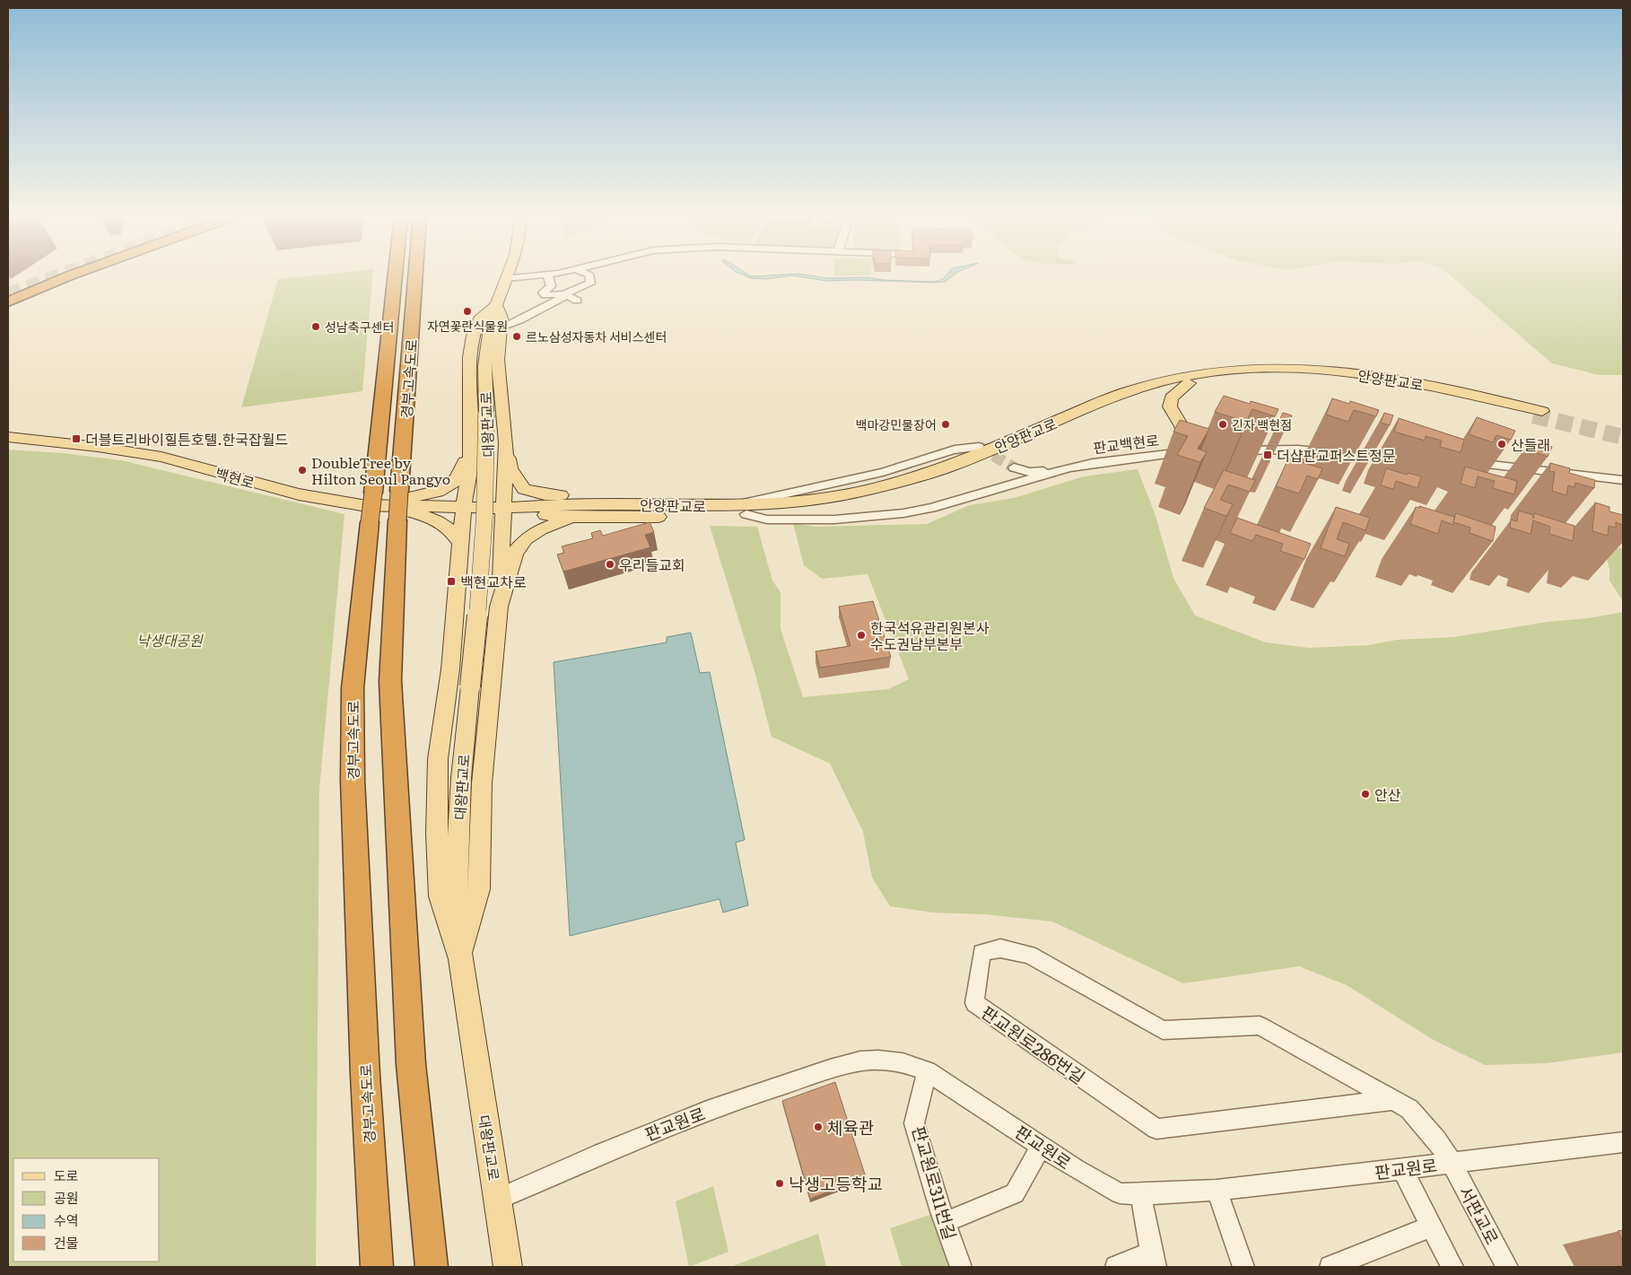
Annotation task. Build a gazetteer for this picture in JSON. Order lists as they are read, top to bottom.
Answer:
{
  "streets": {
    "highway": ["경부고속도로"],
    "main road": ["안양판교로", "대왕판교로", "백현로"],
    "street": [
      "판교백현로",
      "판교원로286번길",
      "판교원로",
      "판교원로311번길",
      "서판교로"
    ]
  },
  "crossings": [
    ["경부고속도로", "백현로"],
    ["안양판교로", "대왕판교로"],
    ["안양판교로", "판교백현로"],
    ["안양판교로", "백현로"],
    ["대왕판교로", "백현로"],
    ["대왕판교로", "판교원로"],
    ["판교원로286번길", "판교원로"],
    ["판교원로286번길", "서판교로"],
    ["판교원로", "판교원로311번길"],
    ["판교원로", "서판교로"]
  ],
  "parks": ["낙생대공원"],
  "places": {
    "other": [
      "자연꽃란식물원",
      "성남축구센터",
      "르노삼성자동차 서비스센터",
      "백마강민물장어",
      "긴자 백현점",
      "산들래",
      "DoubleTree by Hilton Seoul Pangyo",
      "우리들교회",
      "한국석유관리원본사 수도권남부본부",
      "안산",
      "체육관",
      "낙생고등학교"
    ],
    "transit": ["더블트리바이힐튼호텔.한국잡월드", "더샵판교퍼스트정문", "백현교차로"]
  },
  "legend": [
    "도로",
    "공원",
    "수역",
    "건물"
  ]
}
